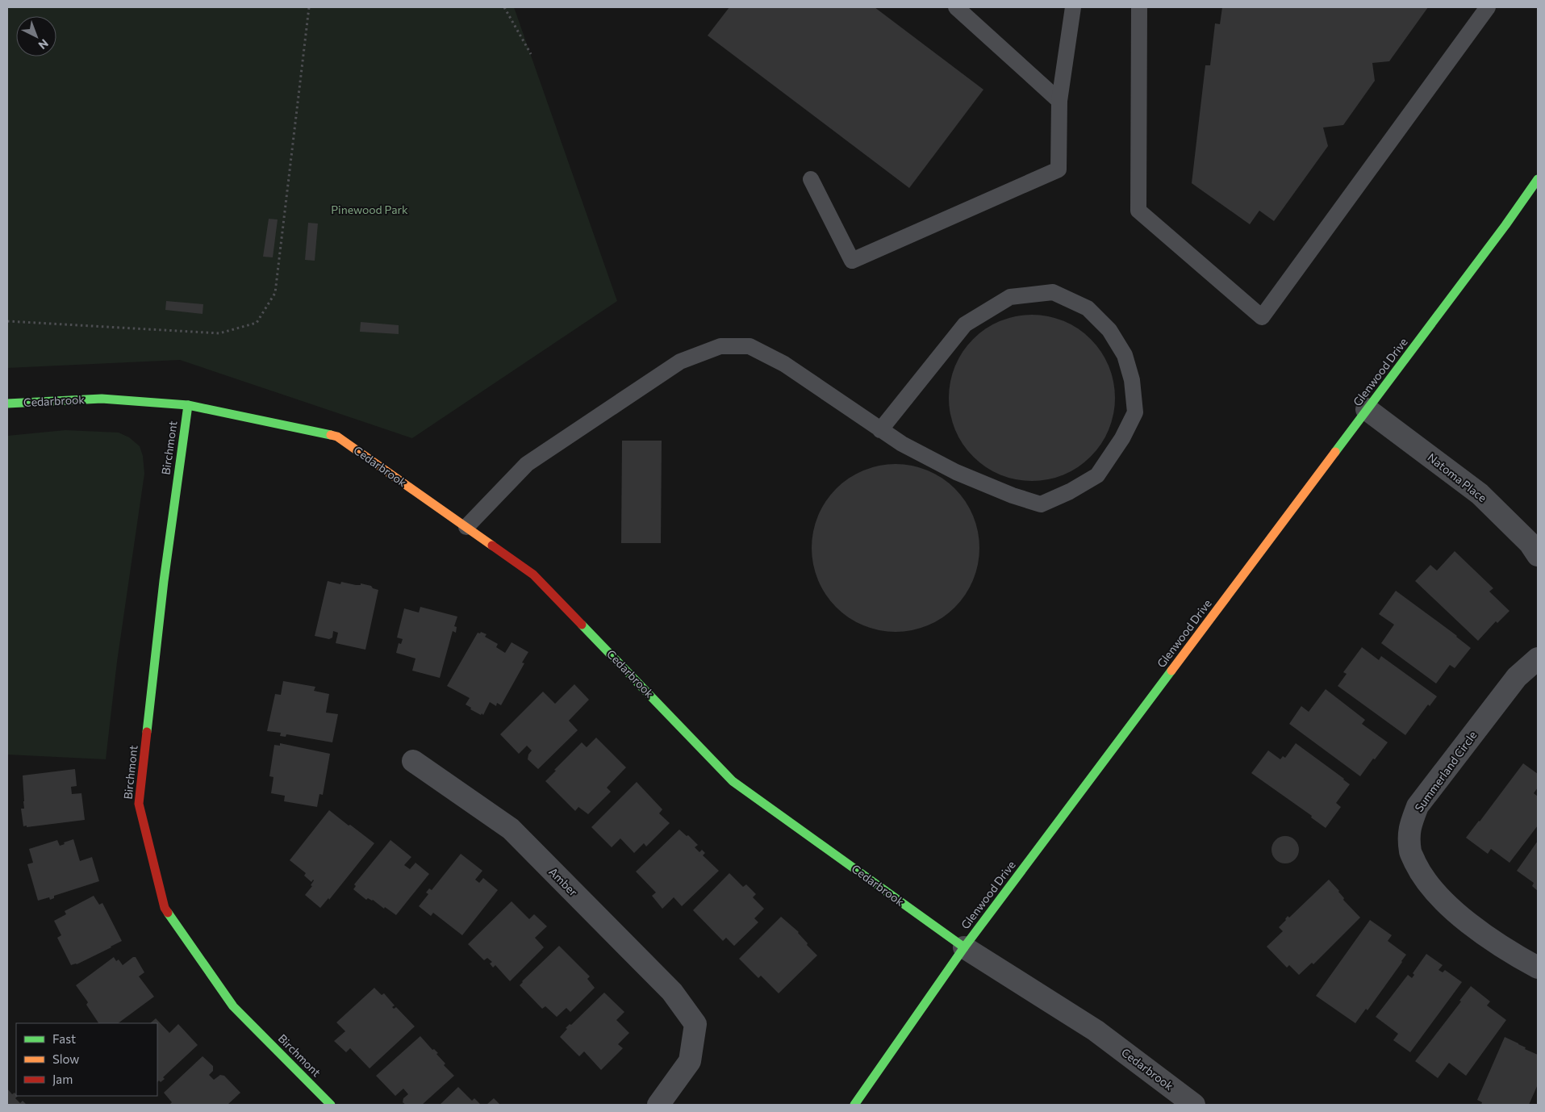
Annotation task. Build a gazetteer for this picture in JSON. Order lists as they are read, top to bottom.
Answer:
{
  "streets": {
    "street": [
      "Glenwood Drive",
      "Cedarbrook",
      "Birchmont",
      "Natoma Place",
      "Summerland Circle",
      "Amber"
    ]
  },
  "crossings": [
    ["Glenwood Drive", "Cedarbrook"],
    ["Glenwood Drive", "Natoma Place"],
    ["Cedarbrook", "Birchmont"]
  ],
  "parks": ["Pinewood Park"],
  "legend": ["Fast", "Slow", "Jam"],
  "north": "bottom right"
}
